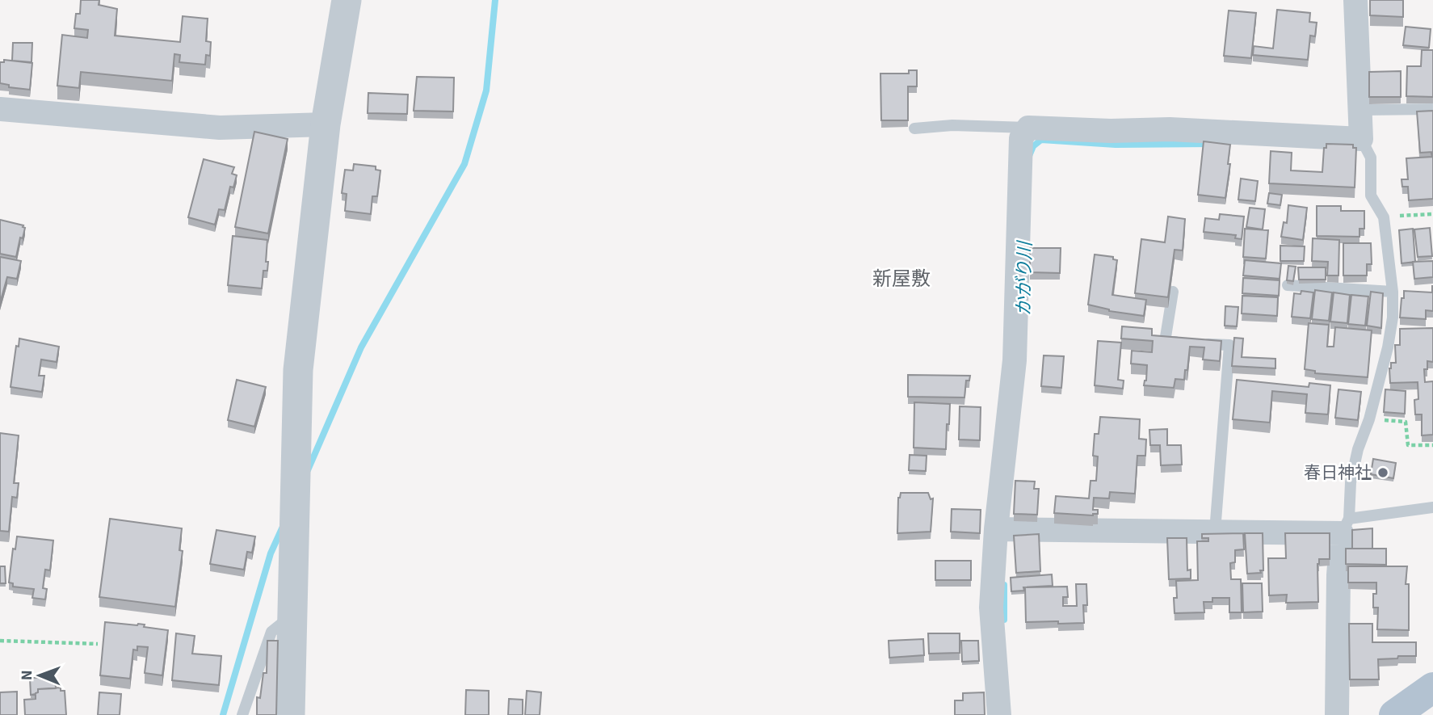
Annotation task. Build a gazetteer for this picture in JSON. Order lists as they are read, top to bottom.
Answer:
{
  "districts": ["新屋敷"],
  "water": ["かがり川"],
  "places": ["春日神社"],
  "north": "left"
}
